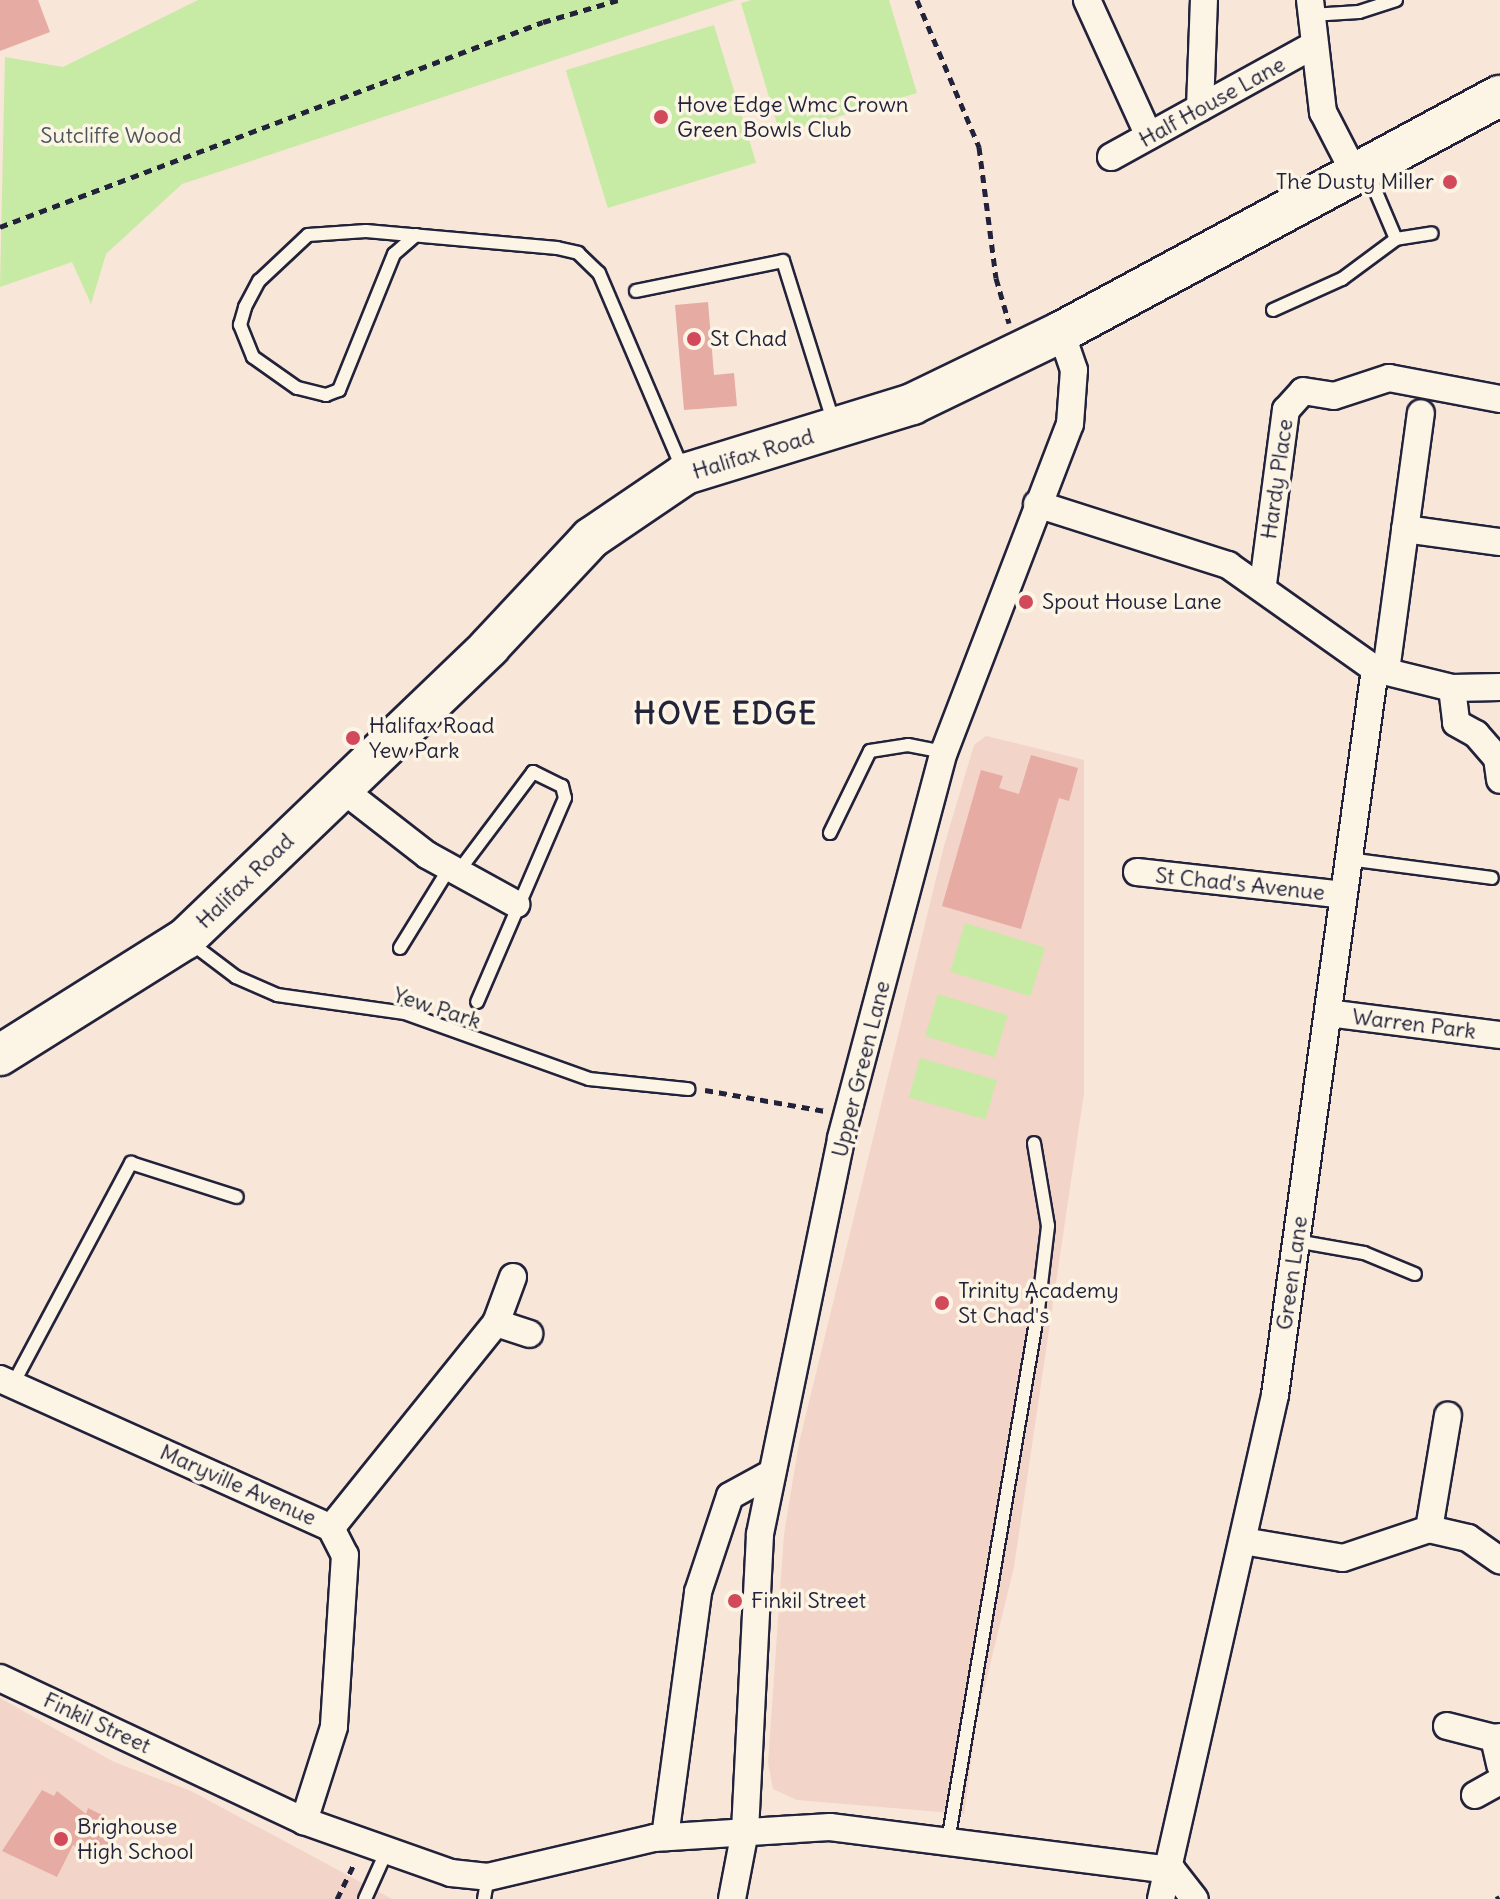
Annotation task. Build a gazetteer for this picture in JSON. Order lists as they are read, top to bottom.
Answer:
{
  "streets": {
    "main road": ["Halifax Road"],
    "street": [
      "Half House Lane",
      "Hardy Place",
      "St Chad's Avenue",
      "Warren Park",
      "Upper Green Lane",
      "Green Lane",
      "Maryville Avenue",
      "Finkil Street"
    ],
    "lane": ["Yew Park"]
  },
  "crossings": [
    ["Half House Lane", "Halifax Road"],
    ["Halifax Road", "Yew Park"],
    ["Halifax Road", "Upper Green Lane"],
    ["St Chad's Avenue", "Green Lane"],
    ["Warren Park", "Green Lane"],
    ["Upper Green Lane", "Finkil Street"],
    ["Green Lane", "Finkil Street"],
    ["Maryville Avenue", "Finkil Street"]
  ],
  "districts": ["HOVE EDGE"],
  "parks": ["Sutcliffe Wood"],
  "places": [
    "Hove Edge Wmc Crown Green Bowls Club",
    "The Dusty Miller",
    "St Chad",
    "Spout House Lane",
    "Halifax Road Yew Park",
    "Trinity Academy St Chad's",
    "Finkil Street",
    "Brighouse High School"
  ]
}
